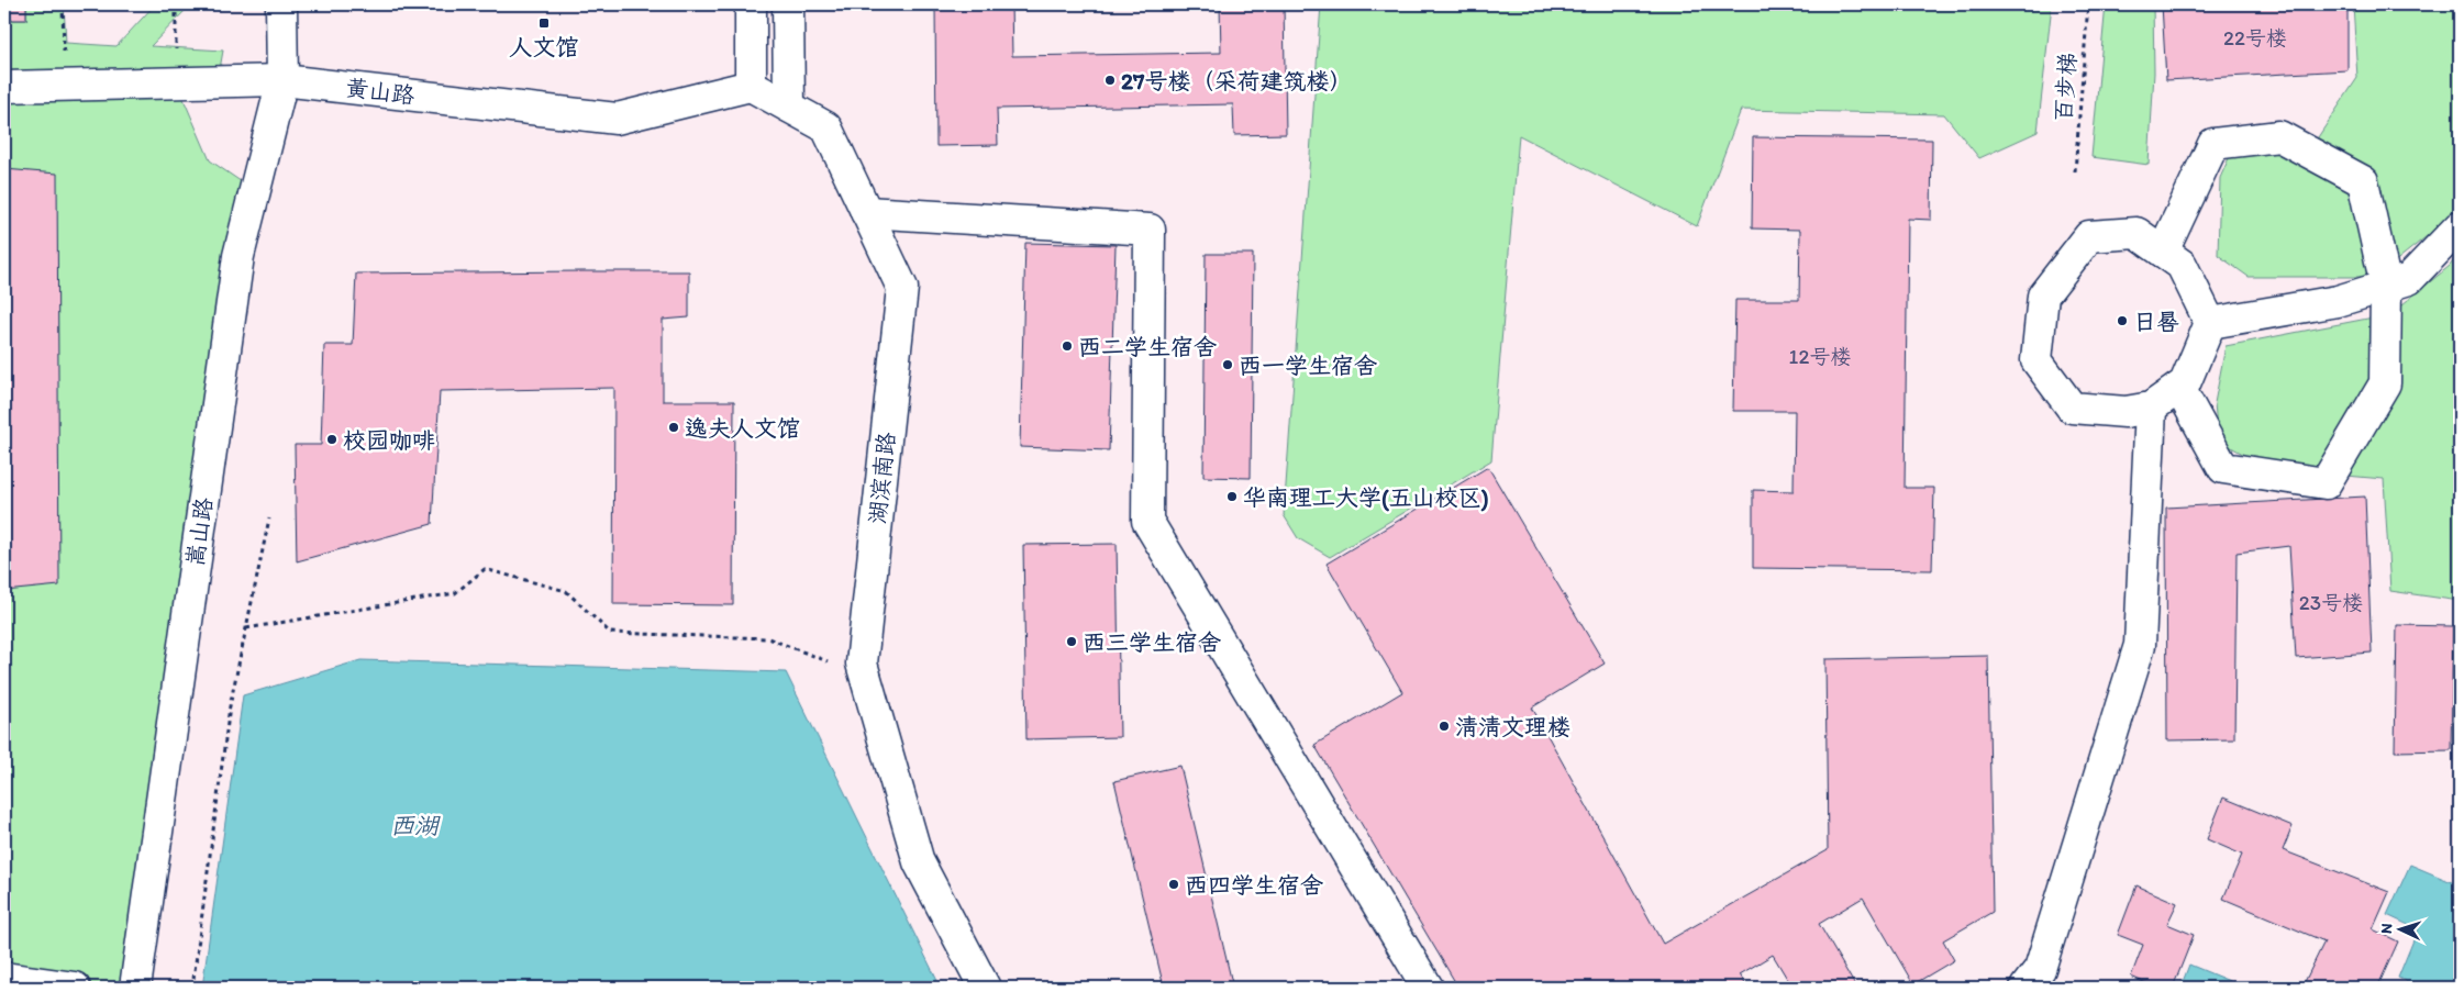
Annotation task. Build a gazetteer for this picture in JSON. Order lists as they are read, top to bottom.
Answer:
{
  "streets": {
    "street": ["黄山路", "湖滨南路", "嵩山路"],
    "path": ["百步梯"]
  },
  "crossings": [
    ["黄山路", "湖滨南路"],
    ["黄山路", "嵩山路"]
  ],
  "water": ["西湖"],
  "places": {
    "transit": ["人文馆"],
    "other": [
      "27号楼（采荷建筑楼）",
      "日晷",
      "西二学生宿舍",
      "西一学生宿舍",
      "逸夫人文馆",
      "校园咖啡",
      "华南理工大学(五山校区)",
      "西三学生宿舍",
      "清清文理楼",
      "西四学生宿舍"
    ]
  },
  "house_numbers": ["22号楼", "12号楼", "23号楼"],
  "north": "left"
}
